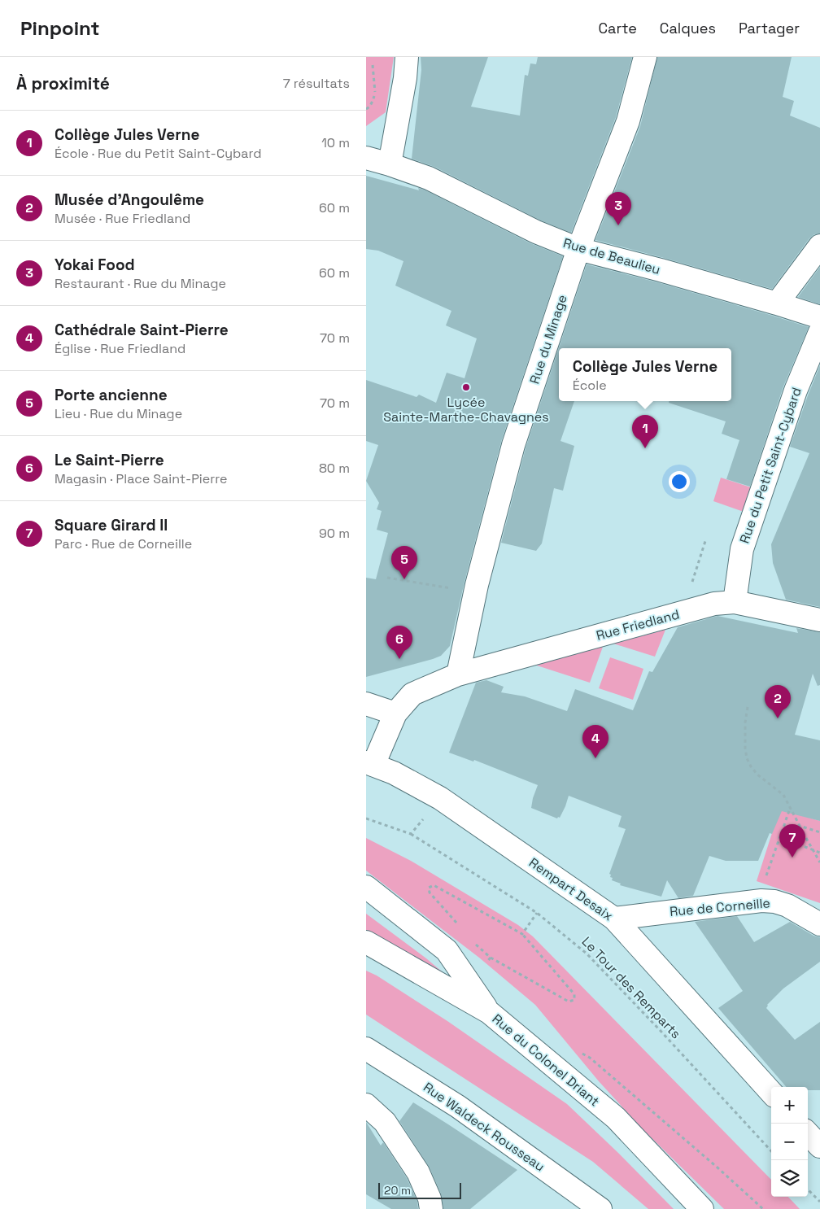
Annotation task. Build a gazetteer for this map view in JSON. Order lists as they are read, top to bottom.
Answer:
{
  "streets": {
    "street": [
      "Rue de Beaulieu",
      "Rue du Minage",
      "Rue du Petit Saint-Cybard",
      "Rue Friedland",
      "Rempart Desaix",
      "Rue de Corneille",
      "Rue du Colonel Driant",
      "Rue Waldeck Rousseau"
    ],
    "path": ["Le Tour des Remparts"]
  },
  "crossings": [
    ["Rue de Beaulieu", "Rue du Minage"],
    ["Rue du Minage", "Rue Friedland"],
    ["Rue du Petit Saint-Cybard", "Rue Friedland"],
    ["Rue Friedland", "Rempart Desaix"],
    ["Rempart Desaix", "Rue de Corneille"]
  ],
  "places": ["Lycée Sainte-Marthe-Chavagnes"],
  "scale_bar": "20 m",
  "page": {
    "header": "Pinpoint",
    "nav": ["Carte", "Calques", "Partager"],
    "heading": ["À proximité", "7 résultats"],
    "list": [
      {
        "mark": "1",
        "name": "Collège Jules Verne",
        "note": "École · Rue du Petit Saint-Cybard",
        "value": "10 m"
      },
      {
        "mark": "2",
        "name": "Musée d'Angoulême",
        "note": "Musée · Rue Friedland",
        "value": "60 m"
      },
      {
        "mark": "3",
        "name": "Yokai Food",
        "note": "Restaurant · Rue du Minage",
        "value": "60 m"
      },
      {
        "mark": "4",
        "name": "Cathédrale Saint-Pierre",
        "note": "Église · Rue Friedland",
        "value": "70 m"
      },
      {
        "mark": "5",
        "name": "Porte ancienne",
        "note": "Lieu · Rue du Minage",
        "value": "70 m"
      },
      {
        "mark": "6",
        "name": "Le Saint-Pierre",
        "note": "Magasin · Place Saint-Pierre",
        "value": "80 m"
      },
      {
        "mark": "7",
        "name": "Square Girard II",
        "note": "Parc · Rue de Corneille",
        "value": "90 m"
      }
    ],
    "pins": [
      "3",
      "1",
      "5",
      "6",
      "2",
      "4",
      "7"
    ],
    "popup": ["Collège Jules Verne", "École"],
    "map_buttons": ["+", "−"],
    "scale": "20 m"
  }
}
